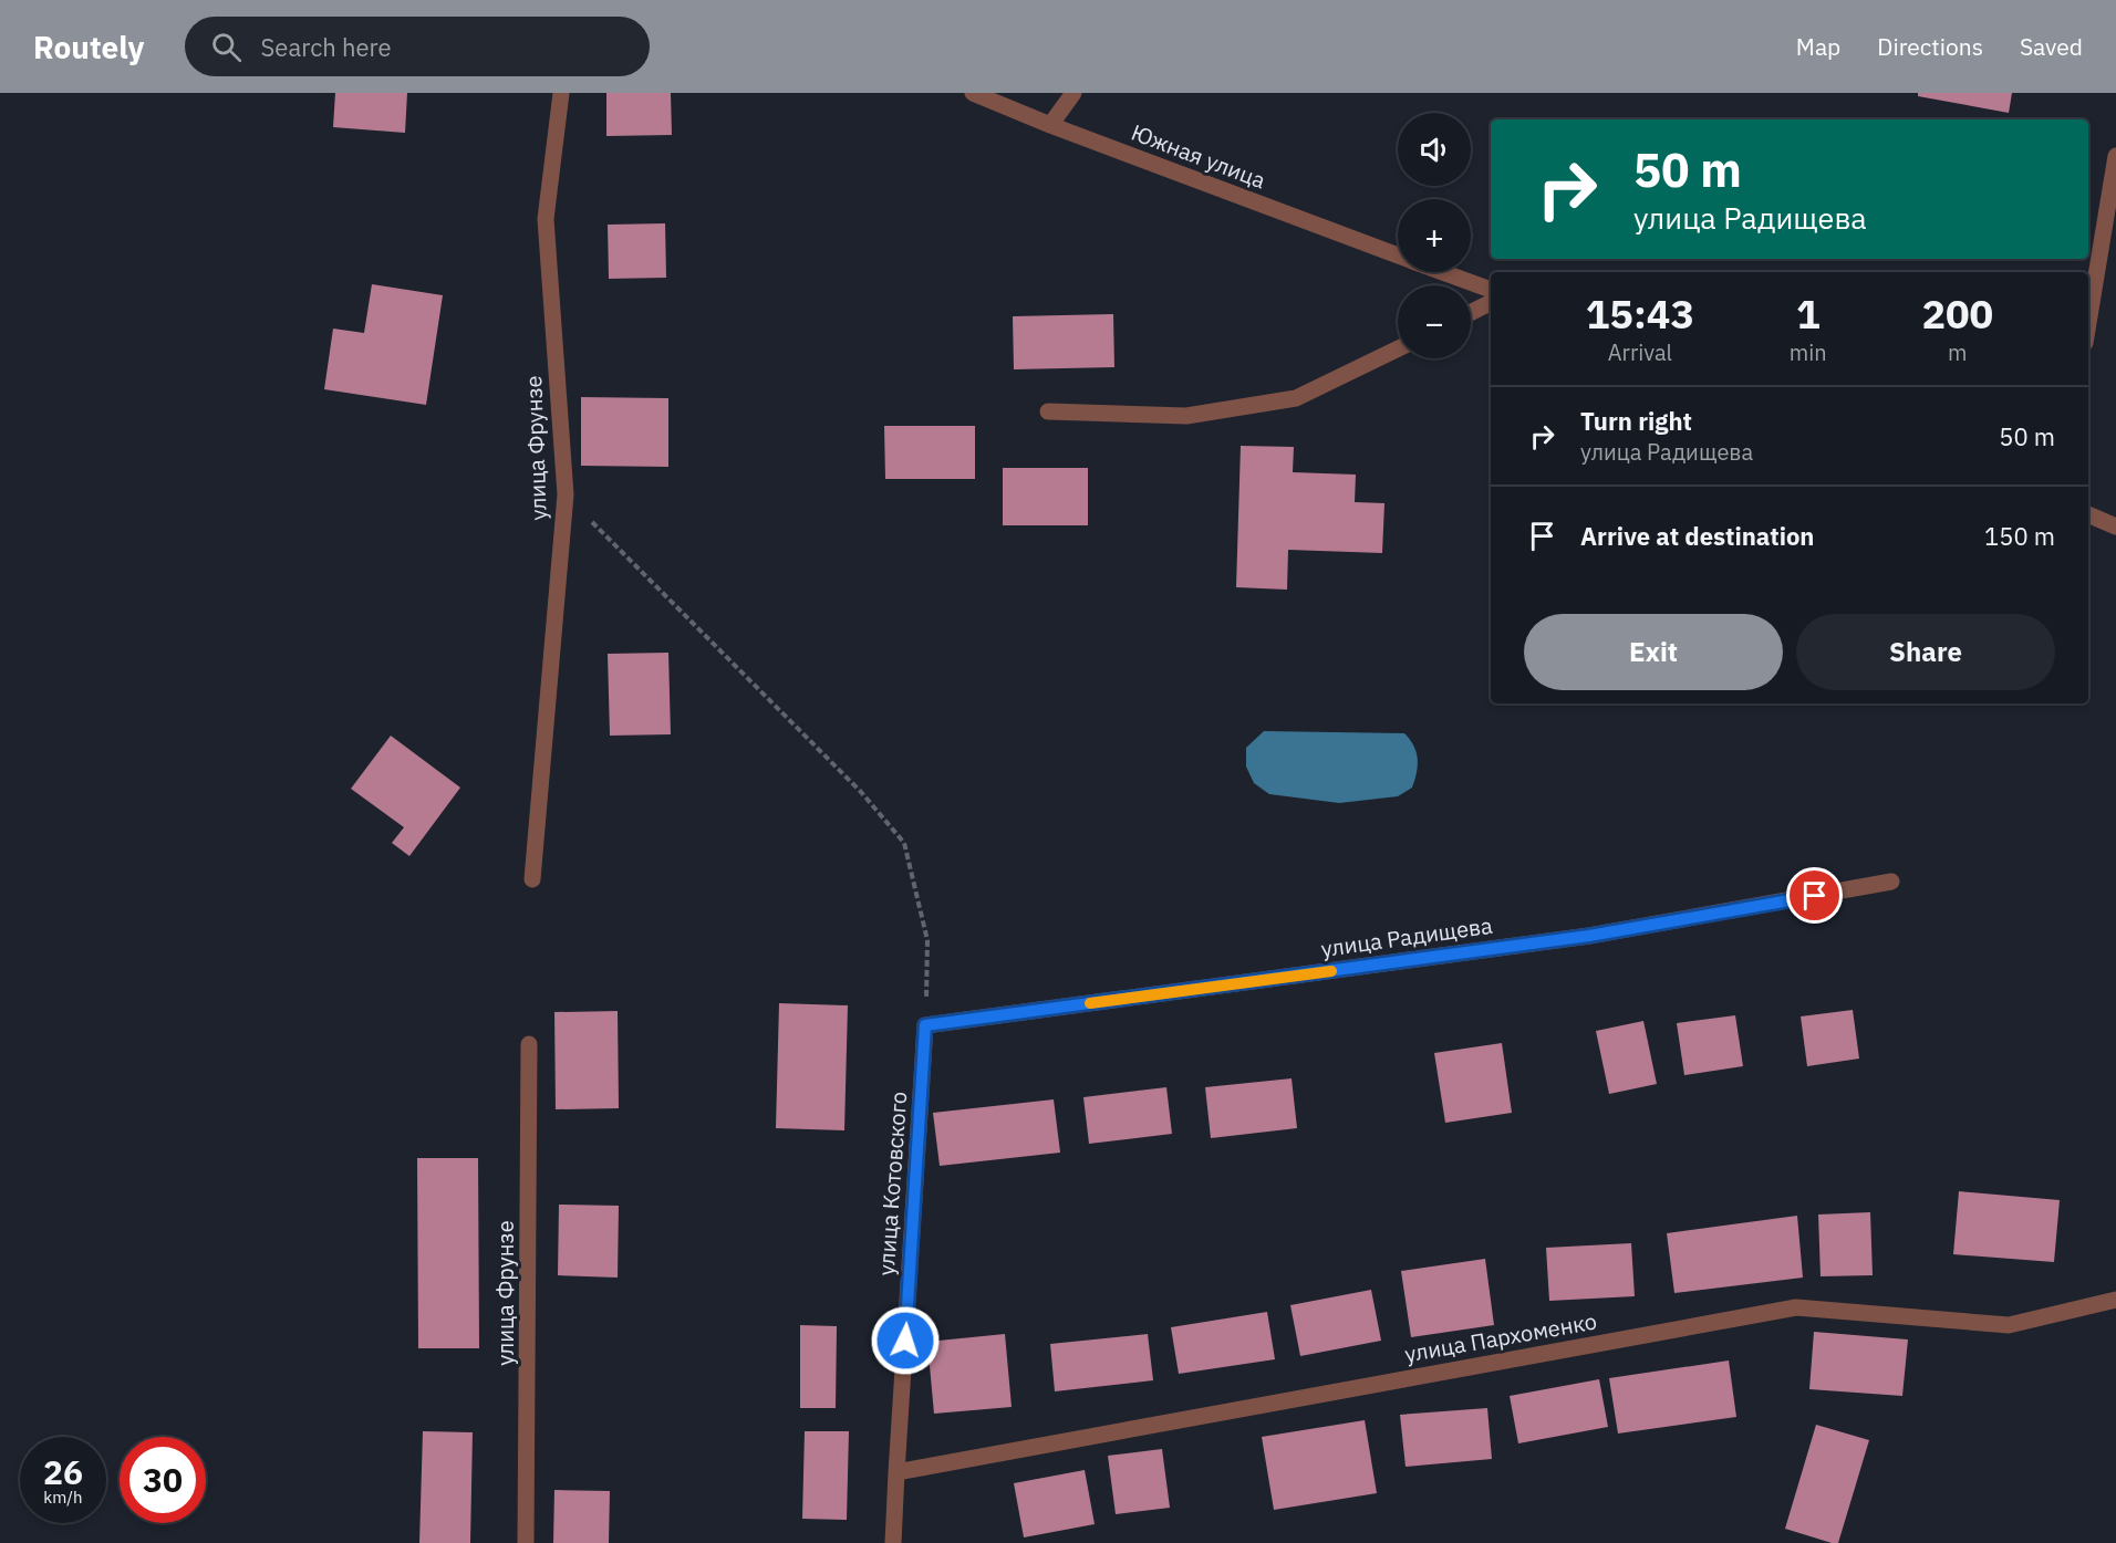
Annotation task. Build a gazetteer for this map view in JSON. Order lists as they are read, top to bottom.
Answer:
{
  "streets": {
    "street": [
      "Южная улица",
      "улица Фрунзе",
      "улица Радищева",
      "улица Котовского",
      "улица Пархоменко"
    ]
  },
  "crossings": [
    ["улица Радищева", "улица Котовского"],
    ["улица Котовского", "улица Пархоменко"]
  ],
  "page": {
    "header": "Routely",
    "search": "Search here",
    "nav": ["Map", "Directions", "Saved"],
    "map_buttons": ["+", "−"],
    "turn": ["50 m", "улица Радищева"],
    "eta": [
      "15:43",
      "Arrival",
      "1",
      "min",
      "200",
      "m"
    ],
    "list": [
      {
        "name": "Turn right",
        "note": "улица Радищева",
        "value": "50 m"
      },
      {
        "name": "Arrive at destination",
        "value": "150 m"
      }
    ],
    "buttons": ["Exit", "Share"],
    "speed": "26 km/h",
    "limit": "30"
  }
}
